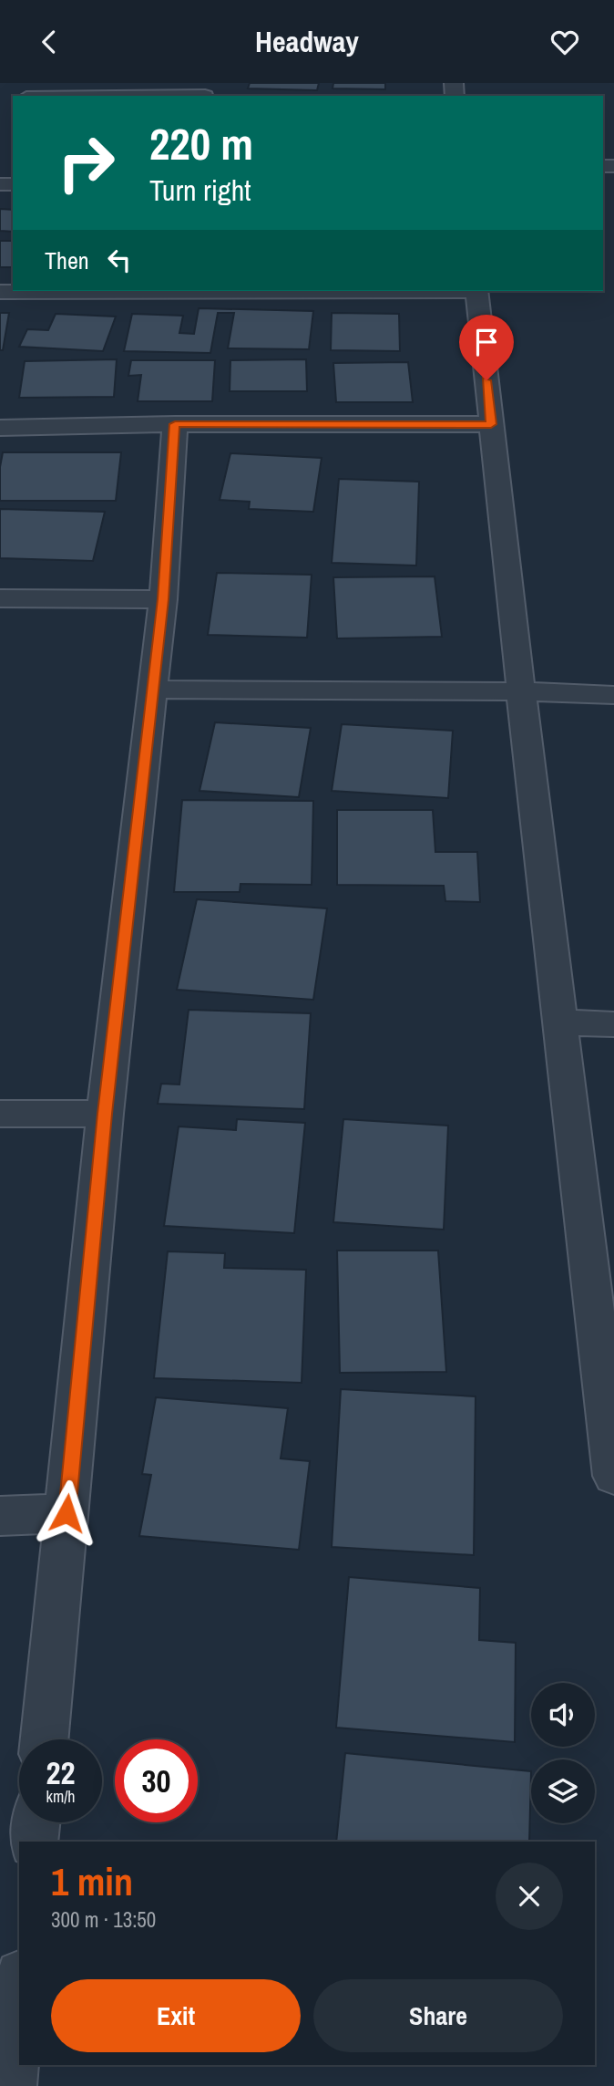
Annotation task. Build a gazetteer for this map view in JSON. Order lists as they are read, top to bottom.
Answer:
{
  "page": {
    "header": "Headway",
    "turn": ["220 m", "Turn right"],
    "then": "Then",
    "speed": "22 km/h",
    "limit": "30",
    "heading": ["1 min", "300 m · 13:50"],
    "buttons": ["Exit", "Share"]
  }
}
